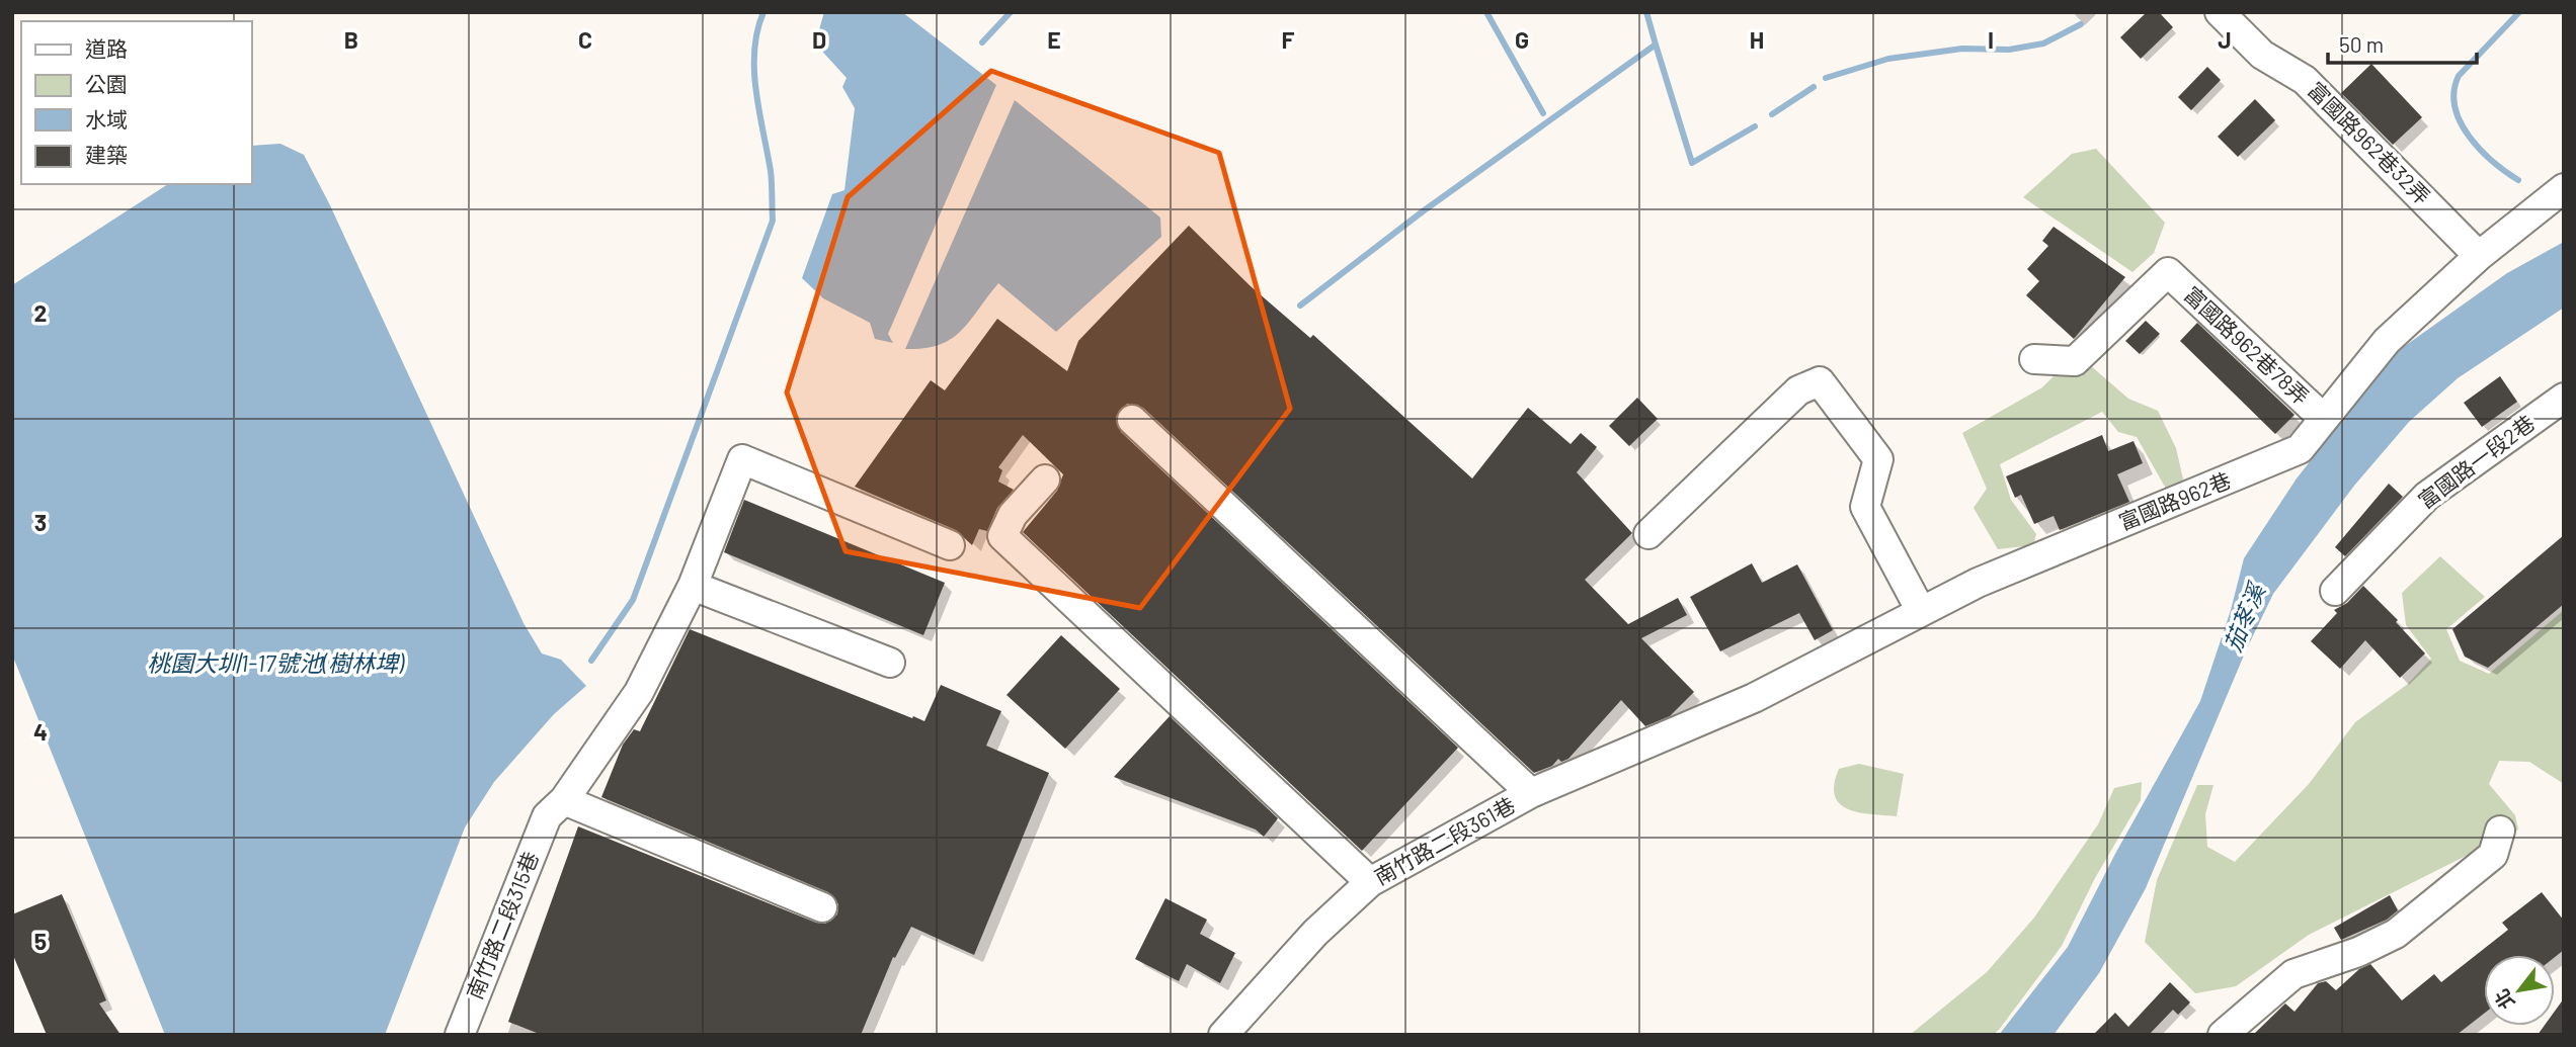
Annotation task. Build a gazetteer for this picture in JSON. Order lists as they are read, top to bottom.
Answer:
{
  "streets": {
    "lane": [
      "富國路962巷32弄",
      "富國路962巷78弄",
      "富國路一段2巷",
      "富國路962巷",
      "南竹路二段361巷",
      "南竹路二段315巷"
    ]
  },
  "crossings": [
    ["富國路962巷32弄", "富國路962巷"],
    ["富國路962巷78弄", "富國路962巷"],
    ["富國路962巷", "南竹路二段361巷"]
  ],
  "water": ["茄苳溪", "桃園大圳1-17號池(樹林埤)"],
  "legend": [
    "道路",
    "公園",
    "水域",
    "建築"
  ],
  "scale_bar": "50 m",
  "north": "bottom left",
  "grid": {
    "columns": [
      "B",
      "C",
      "D",
      "E",
      "F",
      "G",
      "H",
      "I",
      "J"
    ],
    "rows": [
      "2",
      "3",
      "4",
      "5"
    ]
  }
}
